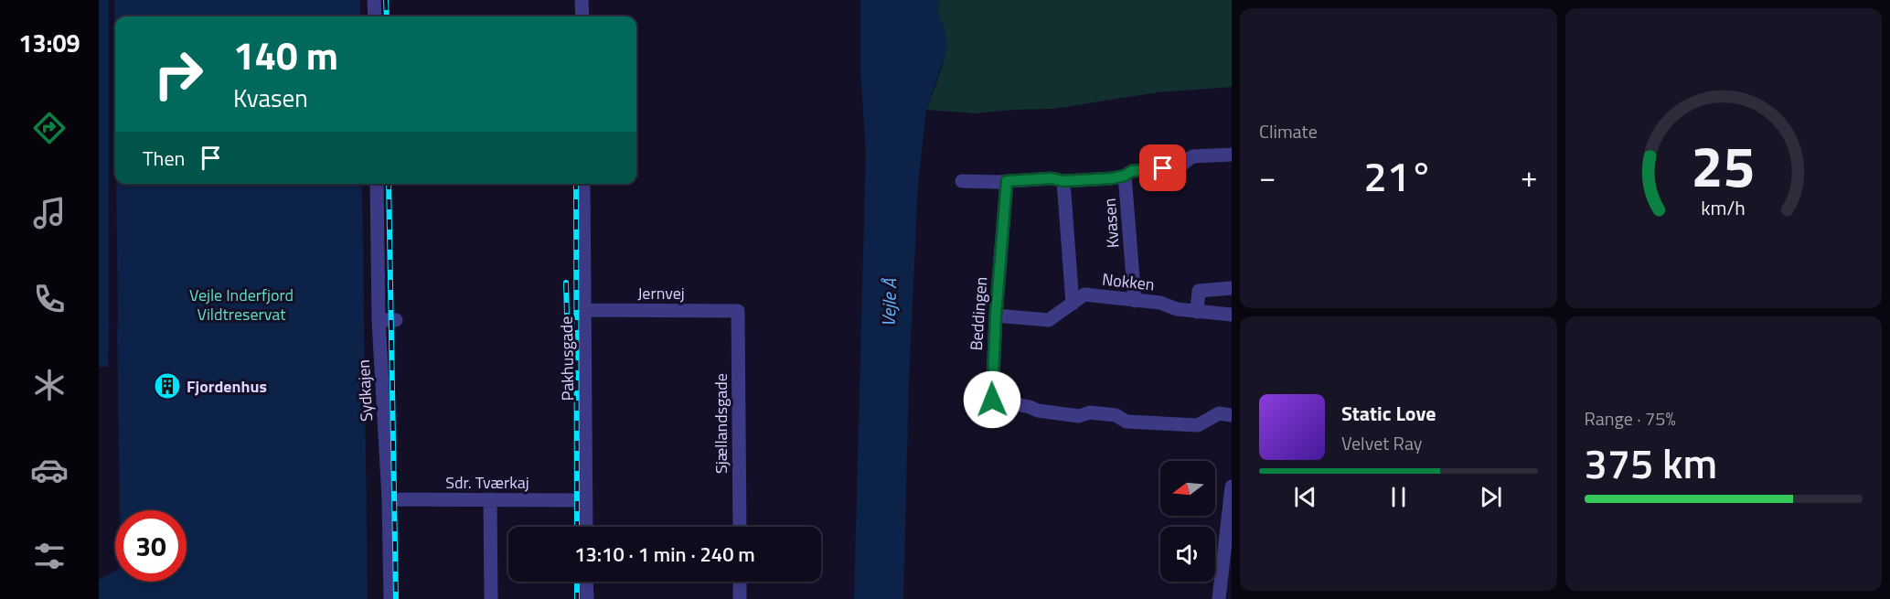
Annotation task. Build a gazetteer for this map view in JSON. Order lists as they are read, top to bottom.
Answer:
{
  "streets": {
    "street": [
      "Kvasen",
      "Nokken",
      "Jernvej",
      "Beddingen",
      "Pakhusgade",
      "Sydkajen",
      "Sjællandsgade",
      "Sdr. Tværkaj"
    ]
  },
  "crossings": [
    ["Kvasen", "Nokken"],
    ["Kvasen", "Beddingen"],
    ["Nokken", "Beddingen"],
    ["Jernvej", "Pakhusgade"],
    ["Jernvej", "Sjællandsgade"],
    ["Pakhusgade", "Sdr. Tværkaj"],
    ["Sydkajen", "Sdr. Tværkaj"]
  ],
  "water": ["Vejle Å"],
  "parks": ["Vejle Inderfjord Vildtreservat"],
  "places": {
    "building": ["Fjordenhus"]
  },
  "north": "left",
  "page": {
    "tabs": "13:09",
    "tile": [
      "Climate",
      ["Range · 75%", "375 km"]
    ],
    "turn": ["140 m", "Kvasen"],
    "then": "Then",
    "heat": ["−", "21°", "+"],
    "song": ["Static Love", "Velvet Ray"],
    "limit": "30",
    "trip": "13:10 · 1 min · 240 m",
    "gauge": ["25", "km/h"]
  }
}
